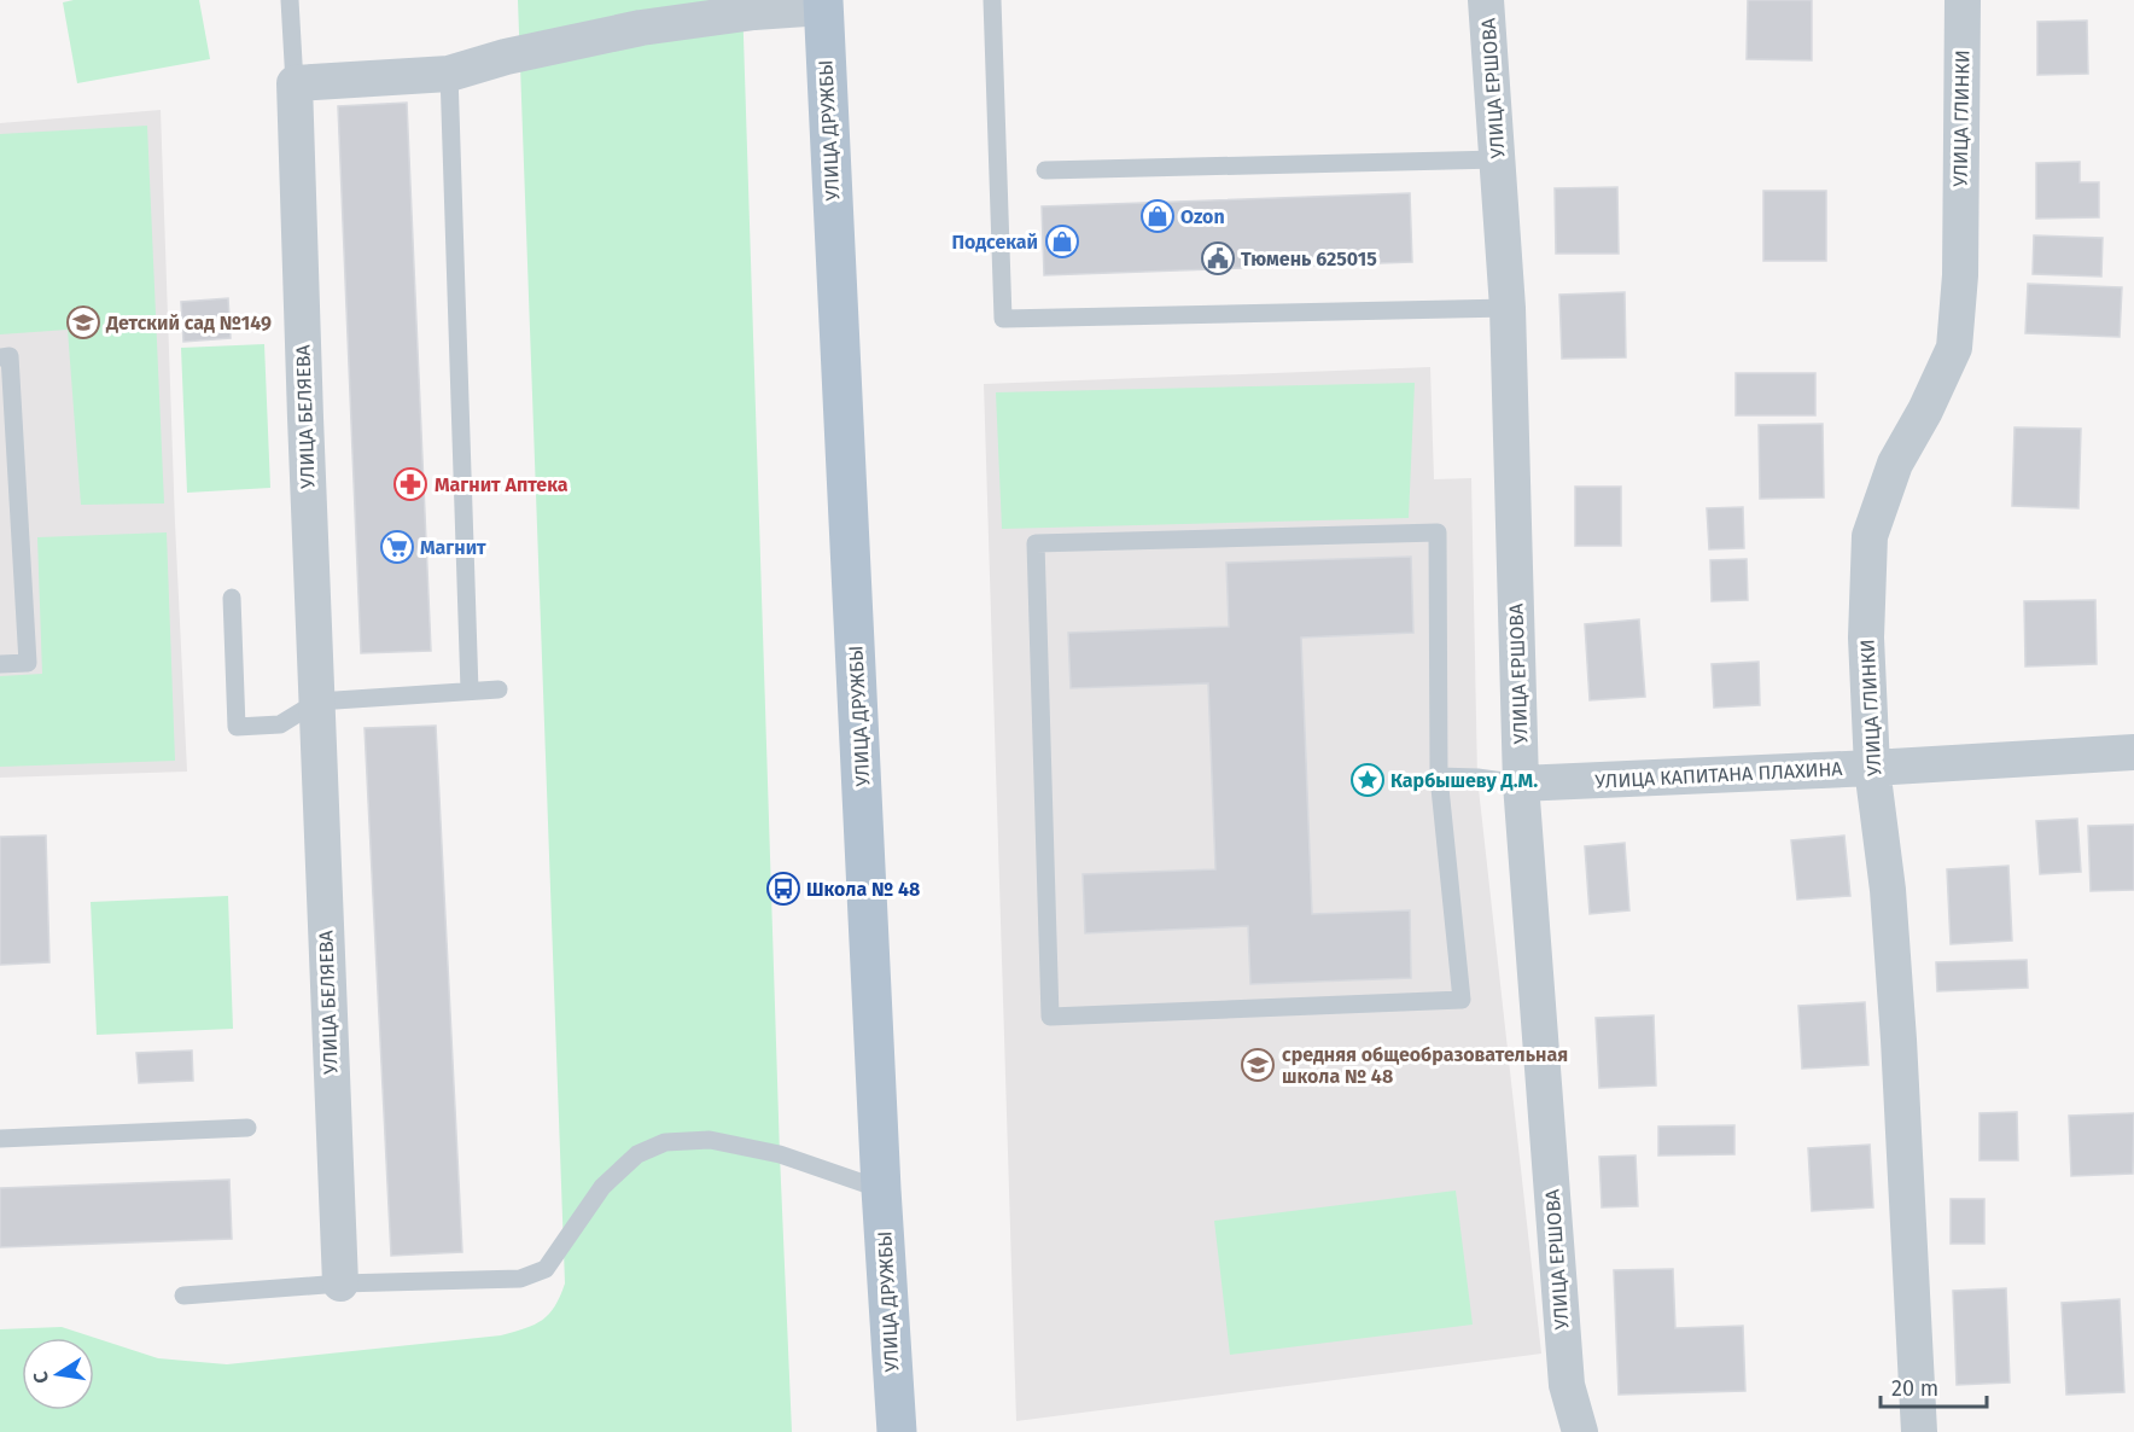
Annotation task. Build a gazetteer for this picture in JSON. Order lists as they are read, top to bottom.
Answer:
{
  "streets": {
    "main road": ["УЛИЦА ДРУЖБЫ"],
    "street": [
      "УЛИЦА ЕРШОВА",
      "УЛИЦА ГЛИНКИ",
      "УЛИЦА БЕЛЯЕВА",
      "УЛИЦА КАПИТАНА ПЛАХИНА"
    ]
  },
  "crossings": [
    ["УЛИЦА ЕРШОВА", "УЛИЦА КАПИТАНА ПЛАХИНА"],
    ["УЛИЦА ГЛИНКИ", "УЛИЦА КАПИТАНА ПЛАХИНА"]
  ],
  "places": {
    "shop": ["Ozon", "Подсекай"],
    "public building": ["Тюмень 625015"],
    "school or university": ["Детский сад №149", "средняя общеобразовательная школа № 48"],
    "pharmacy": ["Магнит Аптека"],
    "supermarket": ["Магнит"],
    "place": ["Карбышеву Д.М."],
    "bus stop": ["Школа № 48"]
  },
  "scale_bar": "20 m",
  "north": "left"
}
